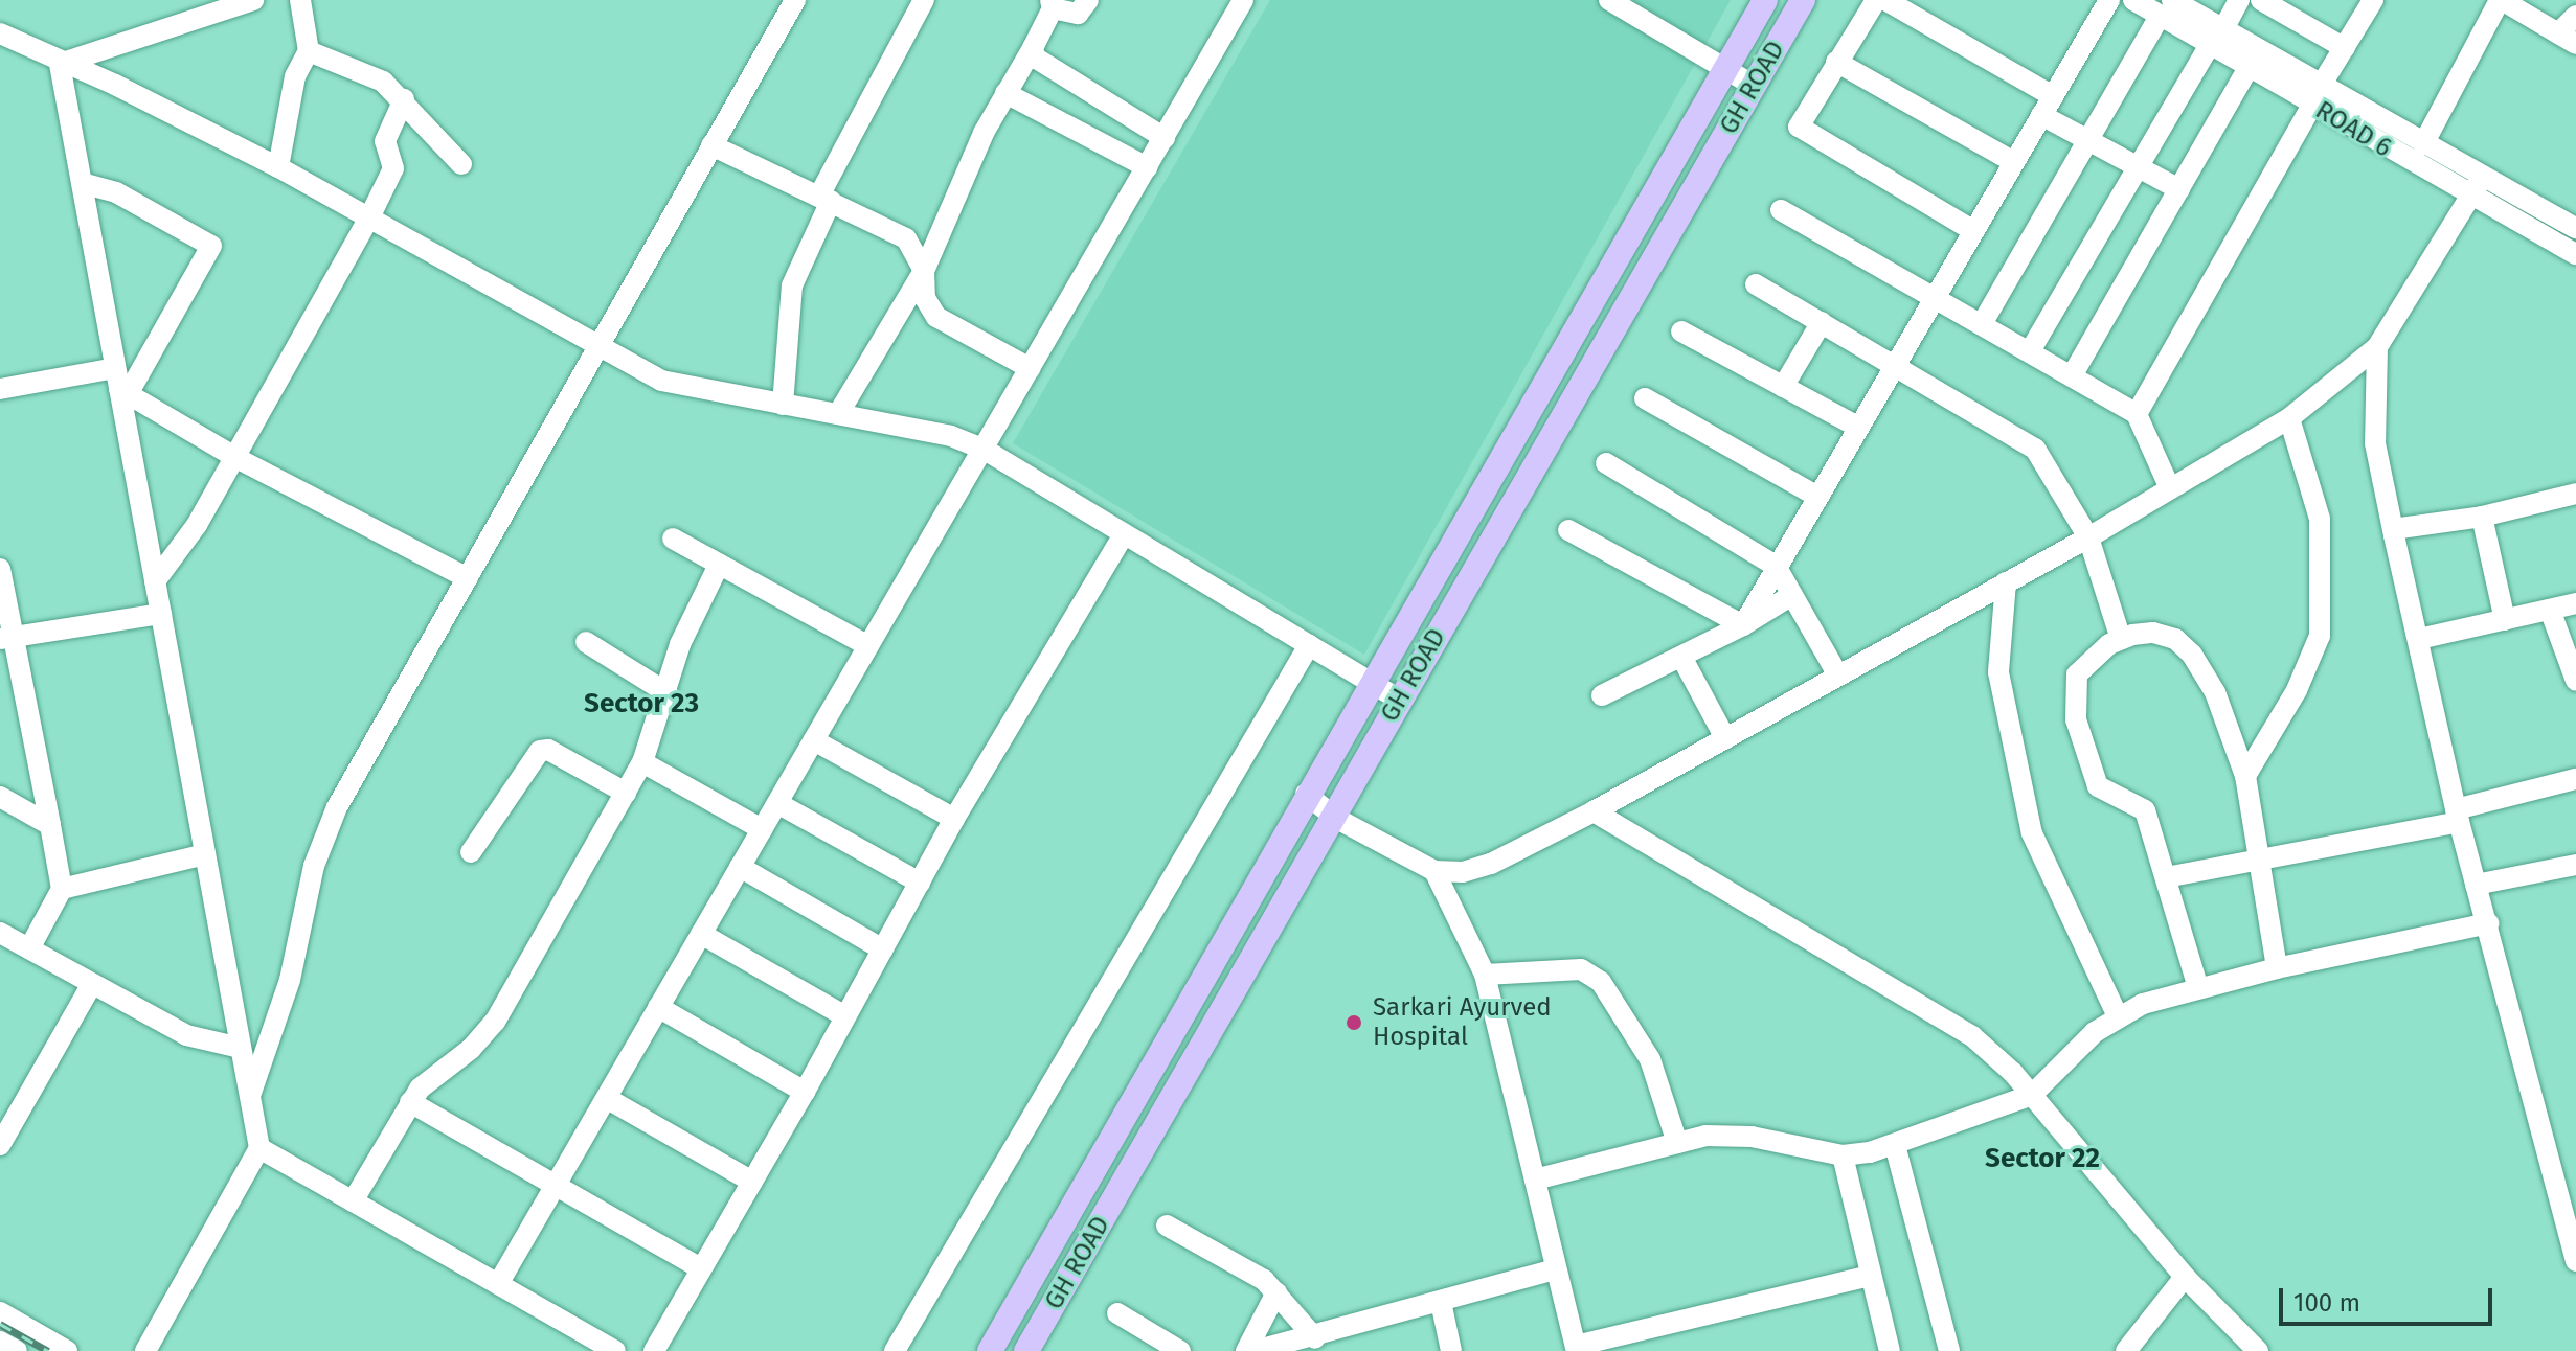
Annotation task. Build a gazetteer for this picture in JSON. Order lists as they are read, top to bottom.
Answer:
{
  "streets": {
    "main road": ["GH ROAD"],
    "street": ["ROAD 6"]
  },
  "districts": ["Sector 23", "Sector 22"],
  "places": ["Sarkari Ayurved Hospital"],
  "scale_bar": "100 m"
}
